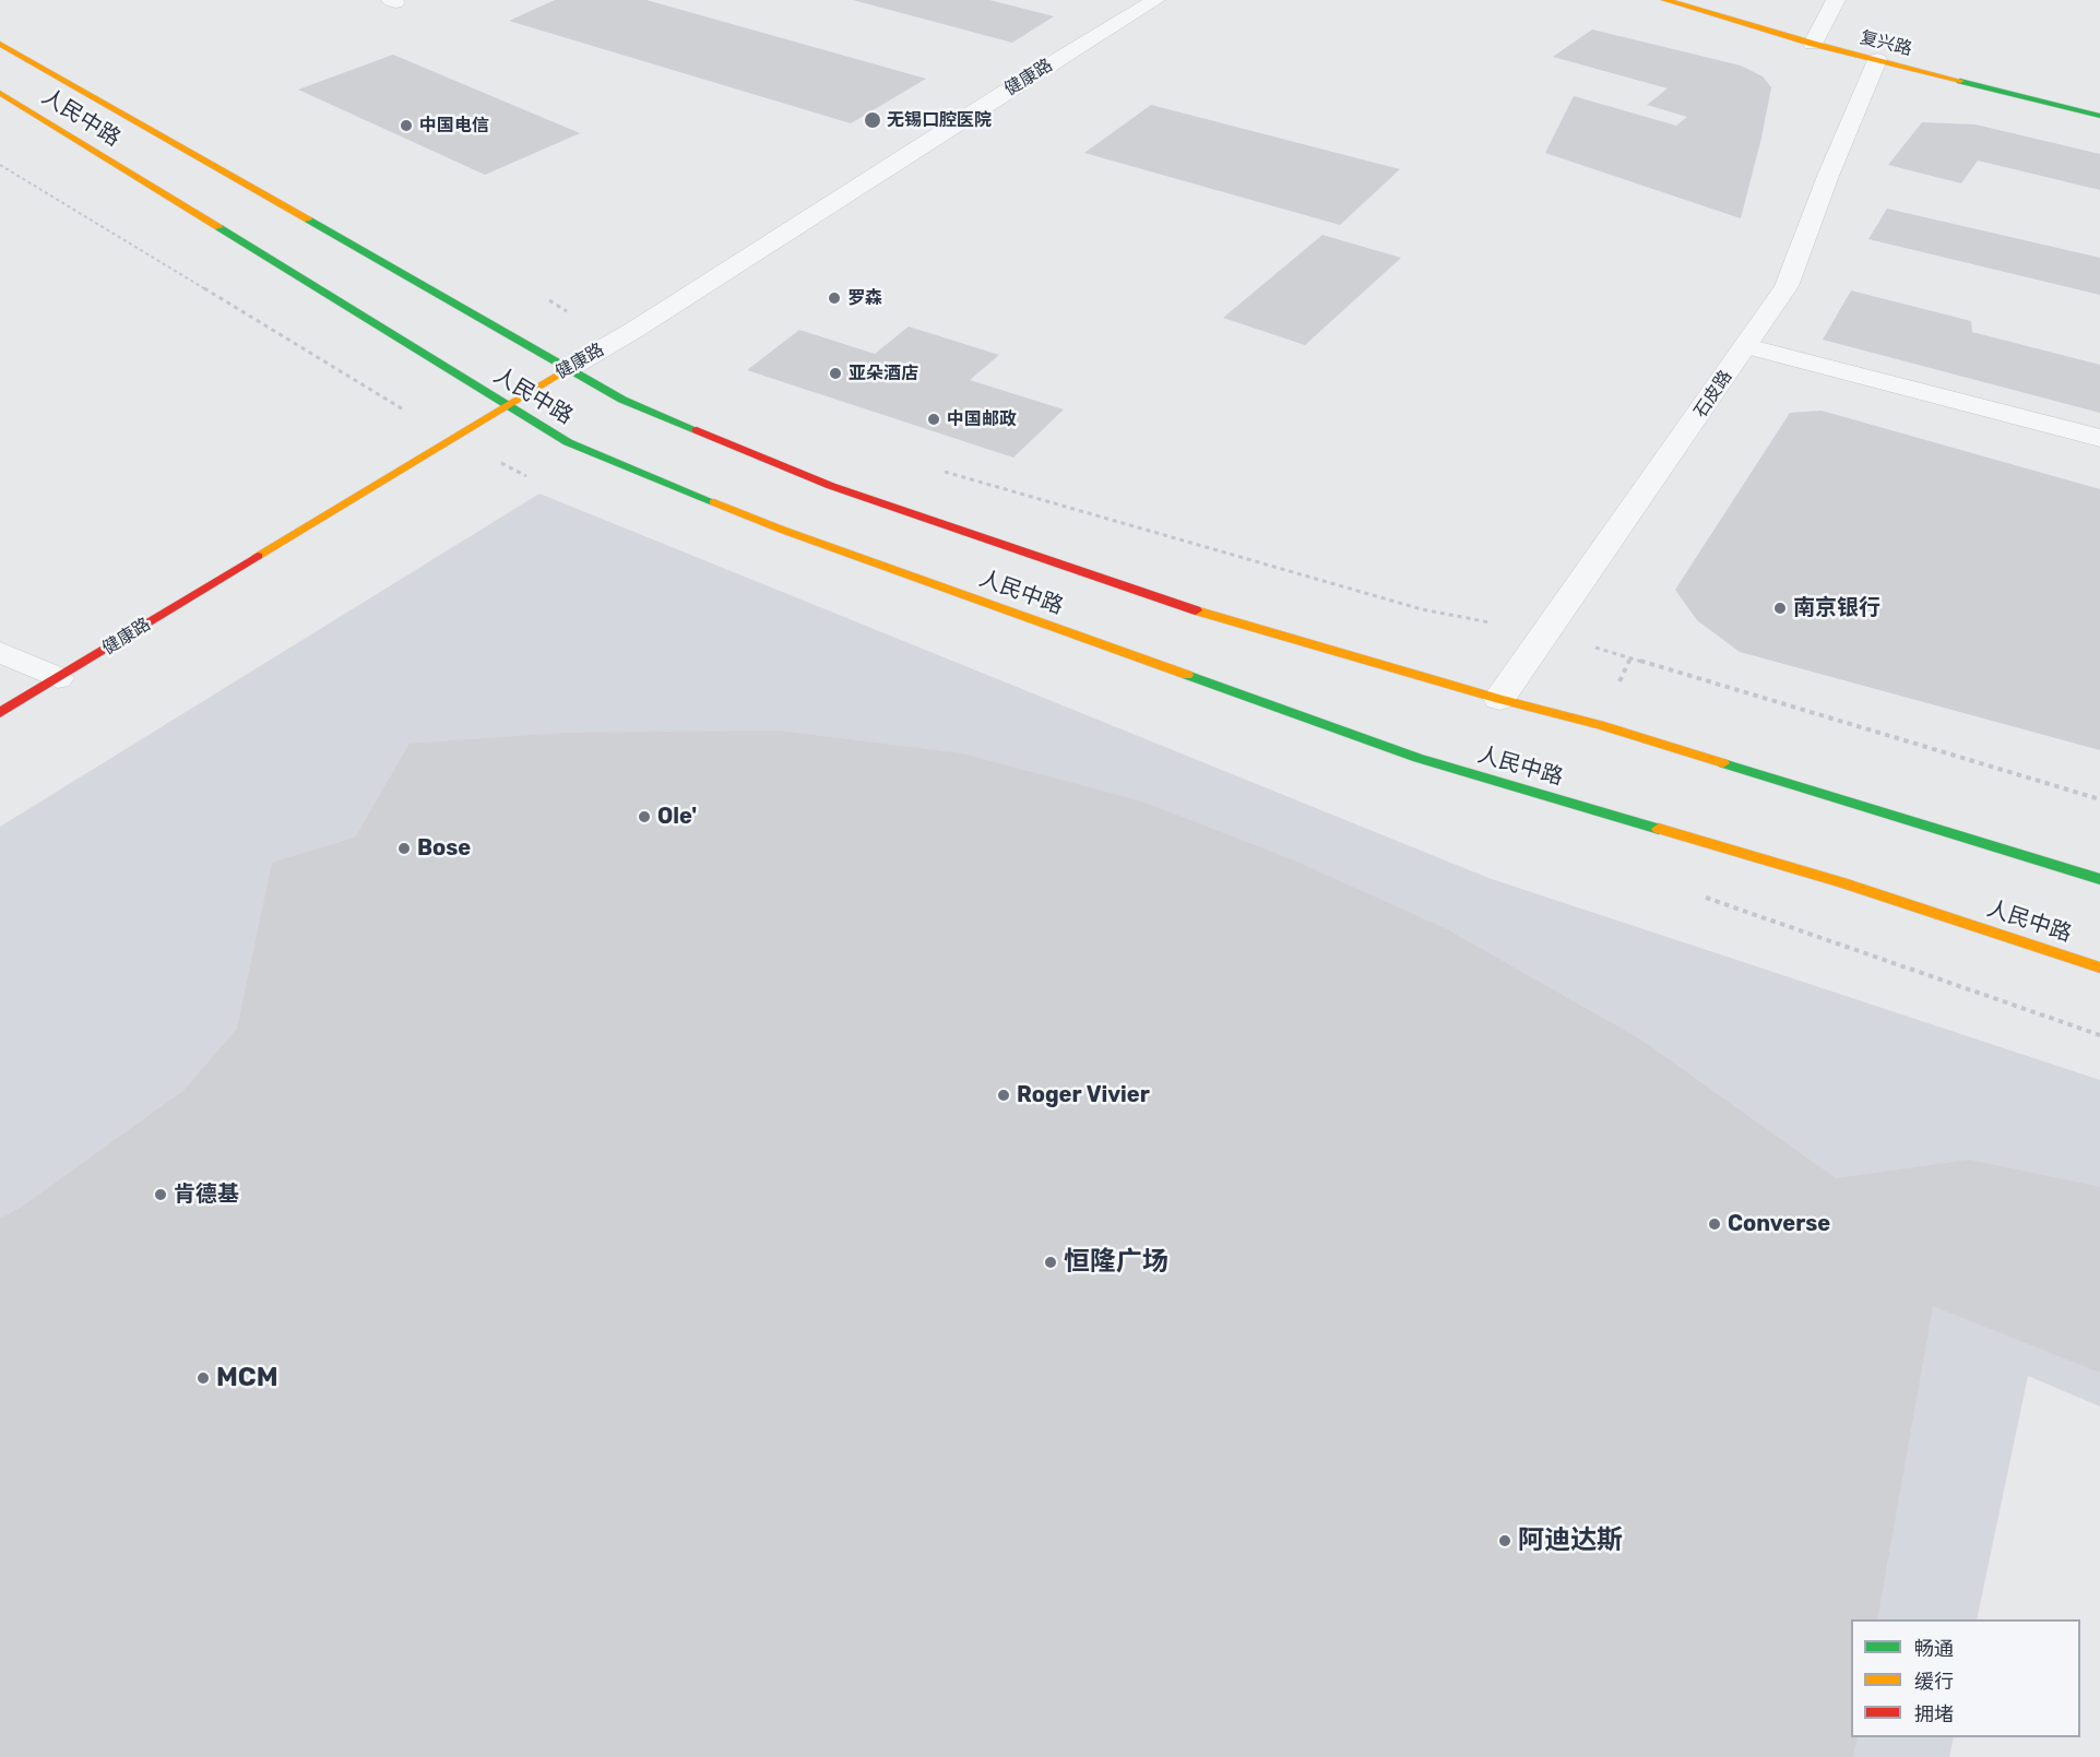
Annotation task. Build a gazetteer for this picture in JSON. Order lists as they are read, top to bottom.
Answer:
{
  "streets": {
    "main road": ["复兴路", "健康路", "人民中路"],
    "street": ["石皮路"]
  },
  "crossings": [
    ["复兴路", "石皮路"],
    ["健康路", "人民中路"],
    ["人民中路", "石皮路"]
  ],
  "places": [
    "无锡口腔医院",
    "中国电信",
    "罗森",
    "亚朵酒店",
    "中国邮政",
    "南京银行",
    "Ole'",
    "Bose",
    "Roger Vivier",
    "肯德基",
    "Converse",
    "恒隆广场",
    "MCM",
    "阿迪达斯"
  ],
  "legend": ["畅通", "缓行", "拥堵"]
}
